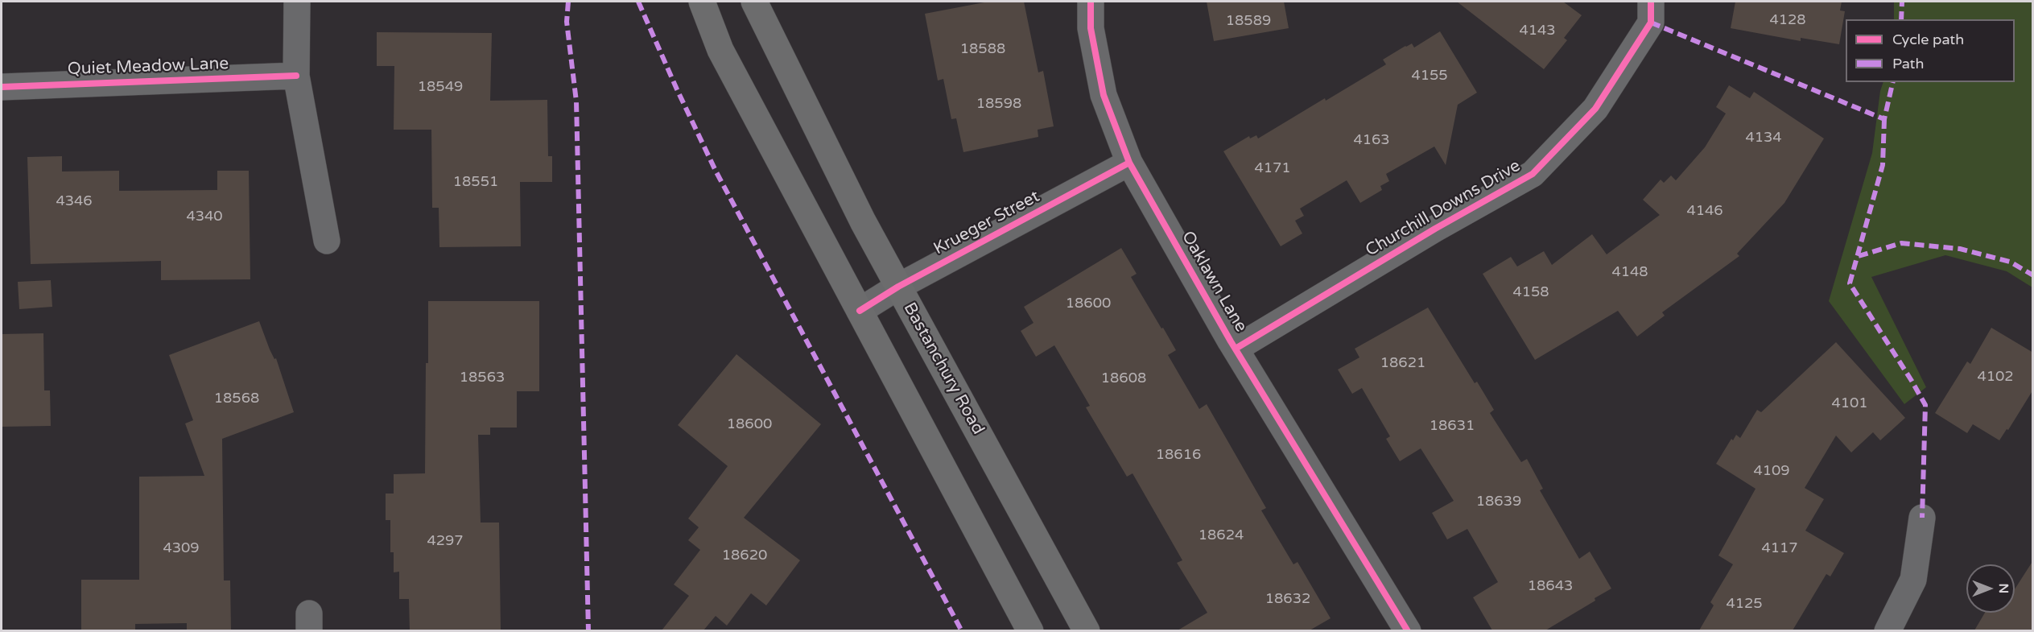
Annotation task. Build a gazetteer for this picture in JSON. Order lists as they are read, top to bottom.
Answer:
{
  "streets": {
    "main road": ["Bastanchury Road"],
    "street": [
      "Quiet Meadow Lane",
      "Churchill Downs Drive",
      "Krueger Street",
      "Oaklawn Lane"
    ]
  },
  "crossings": [
    ["Churchill Downs Drive", "Oaklawn Lane"],
    ["Krueger Street", "Oaklawn Lane"],
    ["Krueger Street", "Bastanchury Road"]
  ],
  "house_numbers": [
    "4128",
    "18589",
    "4143",
    "18588",
    "4155",
    "18549",
    "18598",
    "4134",
    "4163",
    "4171",
    "18551",
    "4346",
    "4146",
    "4340",
    "4148",
    "4158",
    "18600",
    "18621",
    "4102",
    "18563",
    "18608",
    "18568",
    "4101",
    "18600",
    "18631",
    "18616",
    "4109",
    "18639",
    "18624",
    "4297",
    "4309",
    "4117",
    "18620",
    "18643",
    "18632",
    "4125"
  ],
  "legend": ["Cycle path", "Path"],
  "north": "right"
}
